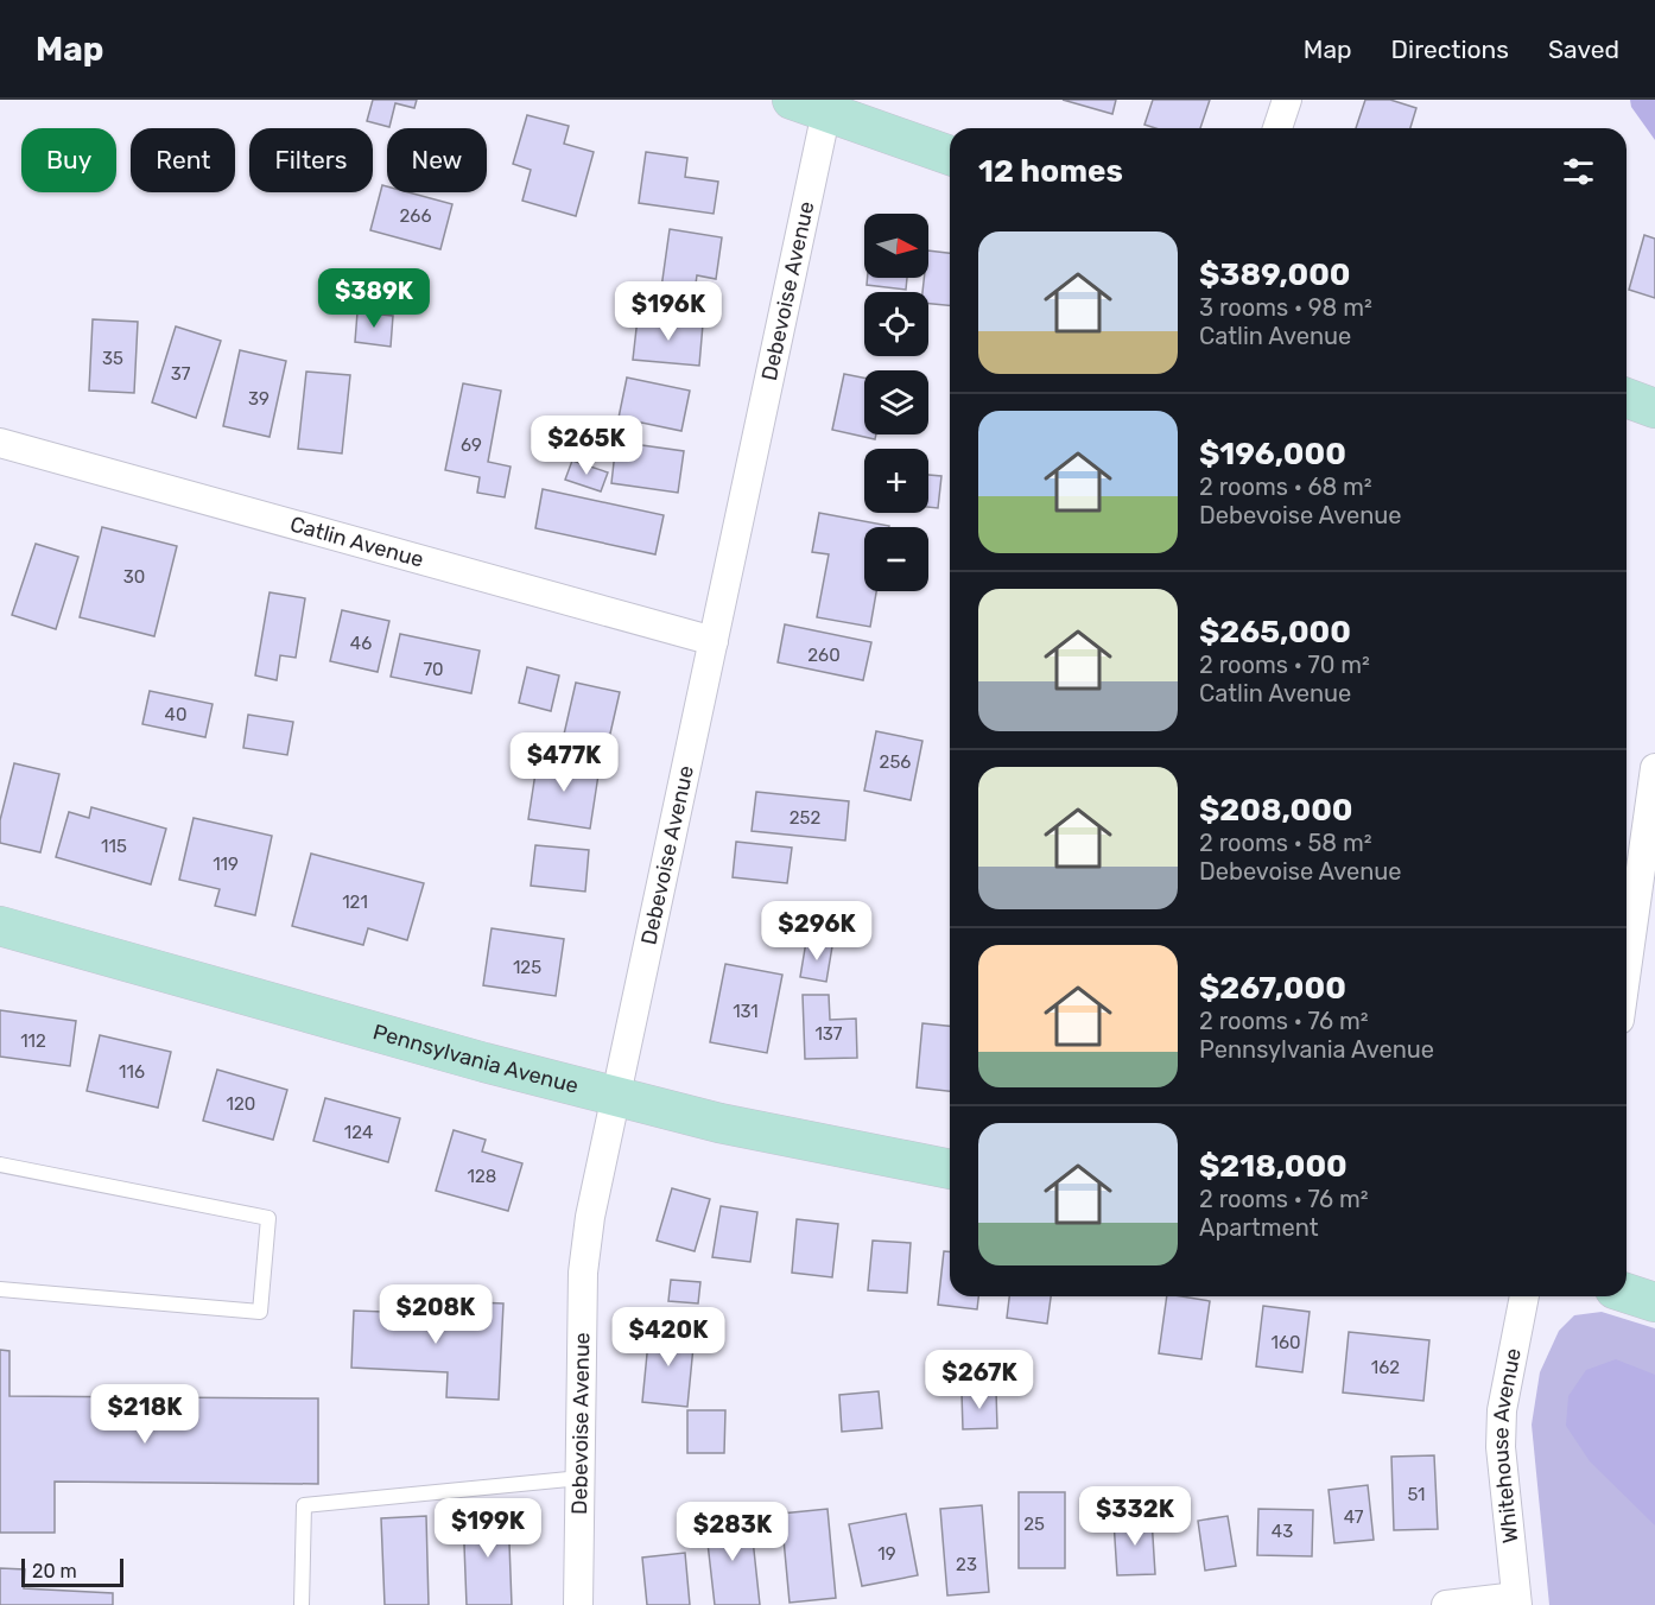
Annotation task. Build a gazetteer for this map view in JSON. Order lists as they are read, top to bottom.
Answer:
{
  "streets": {
    "street": [
      "Debevoise Avenue",
      "Catlin Avenue",
      "Pennsylvania Avenue",
      "Whitehouse Avenue"
    ]
  },
  "crossings": [
    ["Debevoise Avenue", "Catlin Avenue"],
    ["Debevoise Avenue", "Pennsylvania Avenue"]
  ],
  "house_numbers": [
    "266",
    "35",
    "37",
    "39",
    "69",
    "30",
    "46",
    "260",
    "70",
    "40",
    "256",
    "252",
    "115",
    "119",
    "121",
    "125",
    "131",
    "137",
    "112",
    "116",
    "120",
    "124",
    "128",
    "160",
    "162",
    "51",
    "47",
    "25",
    "43",
    "19",
    "23"
  ],
  "scale_bar": "20 m",
  "north": "right",
  "page": {
    "header": "Map",
    "nav": ["Map", "Directions", "Saved"],
    "chip": [
      "Buy",
      "Rent",
      "Filters",
      "New"
    ],
    "heading": "12 homes",
    "map_buttons": ["+", "−"],
    "list": [
      {
        "name": "$389,000",
        "note": "3 rooms · 98 m² · Catlin Avenue"
      },
      {
        "name": "$196,000",
        "note": "2 rooms · 68 m² · Debevoise Avenue"
      },
      {
        "name": "$265,000",
        "note": "2 rooms · 70 m² · Catlin Avenue"
      },
      {
        "name": "$208,000",
        "note": "2 rooms · 58 m² · Debevoise Avenue"
      },
      {
        "name": "$267,000",
        "note": "2 rooms · 76 m² · Pennsylvania Avenue"
      },
      {
        "name": "$218,000",
        "note": "2 rooms · 76 m² · Apartment"
      }
    ],
    "price": [
      "$389K",
      "$196K",
      "$265K",
      "$477K",
      "$296K",
      "$208K",
      "$420K",
      "$267K",
      "$218K",
      "$332K",
      "$199K",
      "$283K"
    ],
    "scale": "20 m"
  }
}
